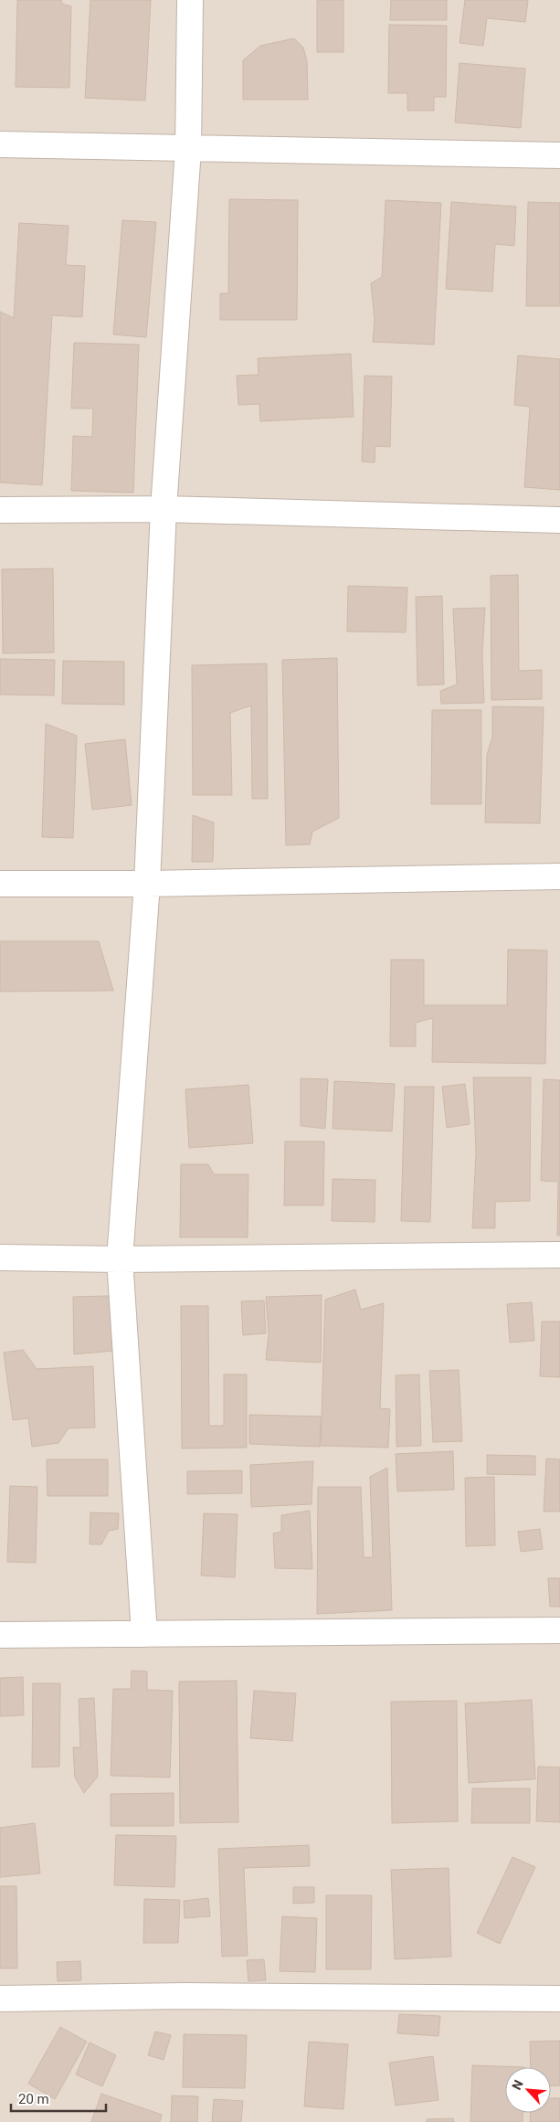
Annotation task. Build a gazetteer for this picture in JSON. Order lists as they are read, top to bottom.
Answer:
{
  "scale_bar": "20 m",
  "north": "top left"
}
